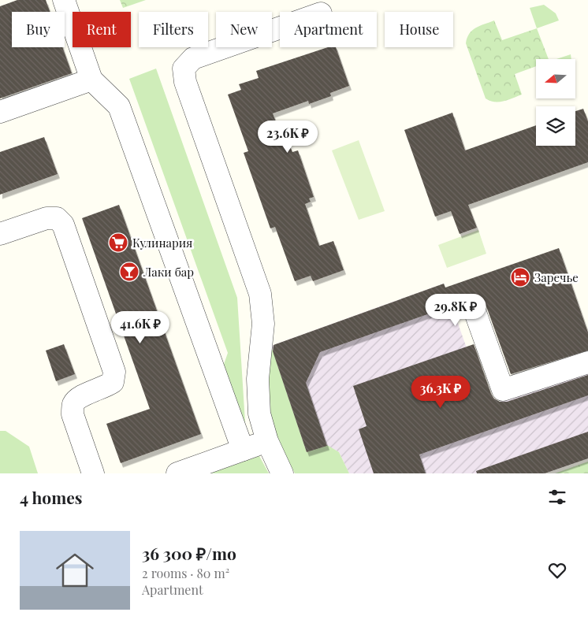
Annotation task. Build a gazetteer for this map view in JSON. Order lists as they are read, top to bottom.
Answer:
{
  "places": {
    "supermarket": ["Кулинария"],
    "bar": ["Лаки бар"],
    "hotel": ["Заречье"]
  },
  "north": "left",
  "page": {
    "chip": [
      "Buy",
      "Rent",
      "Filters",
      "New",
      "Apartment",
      "House"
    ],
    "price": [
      "23.6K ₽",
      "29.8K ₽",
      "41.6K ₽",
      "36.3K ₽"
    ],
    "heading": "4 homes",
    "list": [
      {
        "name": "36 300 ₽/mo",
        "note": "2 rooms · 80 m² · Apartment"
      }
    ]
  }
}
